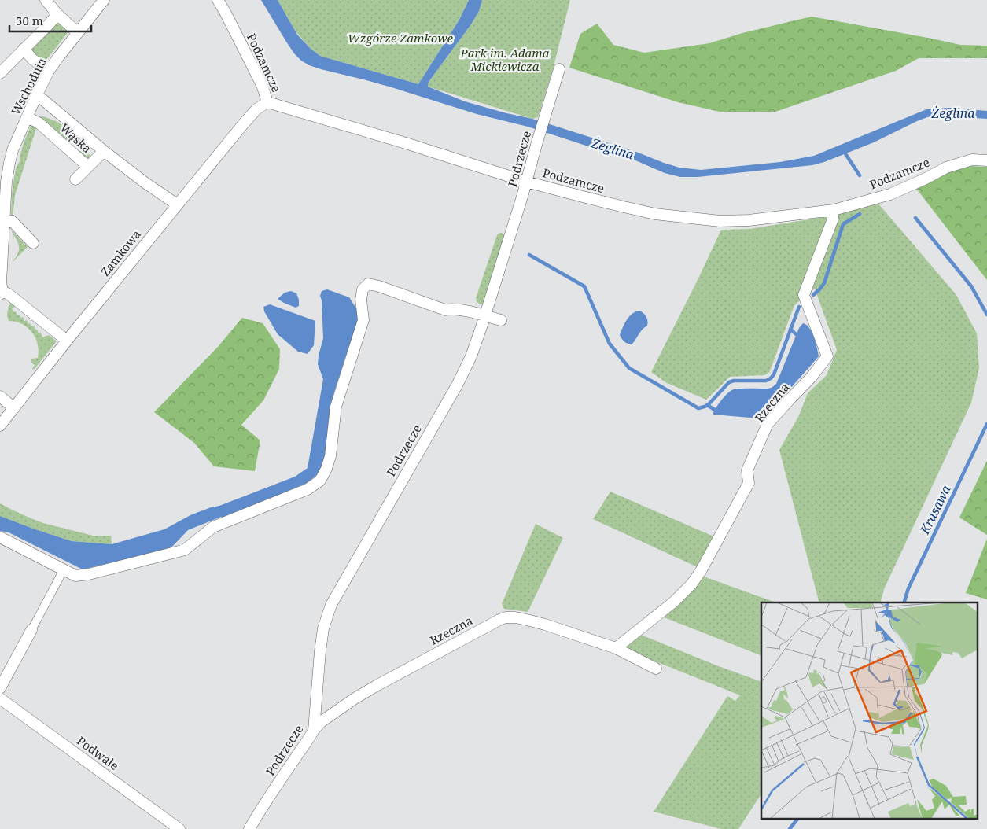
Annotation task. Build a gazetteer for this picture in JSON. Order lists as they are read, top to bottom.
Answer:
{
  "streets": {
    "street": [
      "Podzamcze",
      "Wschodnia",
      "Wąska",
      "Podrzecze",
      "Zamkowa",
      "Rzeczna",
      "Podwale"
    ]
  },
  "crossings": [
    ["Podzamcze", "Podrzecze"],
    ["Podzamcze", "Zamkowa"],
    ["Podzamcze", "Rzeczna"],
    ["Wschodnia", "Wąska"],
    ["Wąska", "Zamkowa"],
    ["Podrzecze", "Rzeczna"]
  ],
  "water": ["Żeglina", "Krasawa"],
  "parks": ["Wzgórze Zamkowe", "Park im. Adama Mickiewicza"],
  "scale_bar": "50 m"
}
